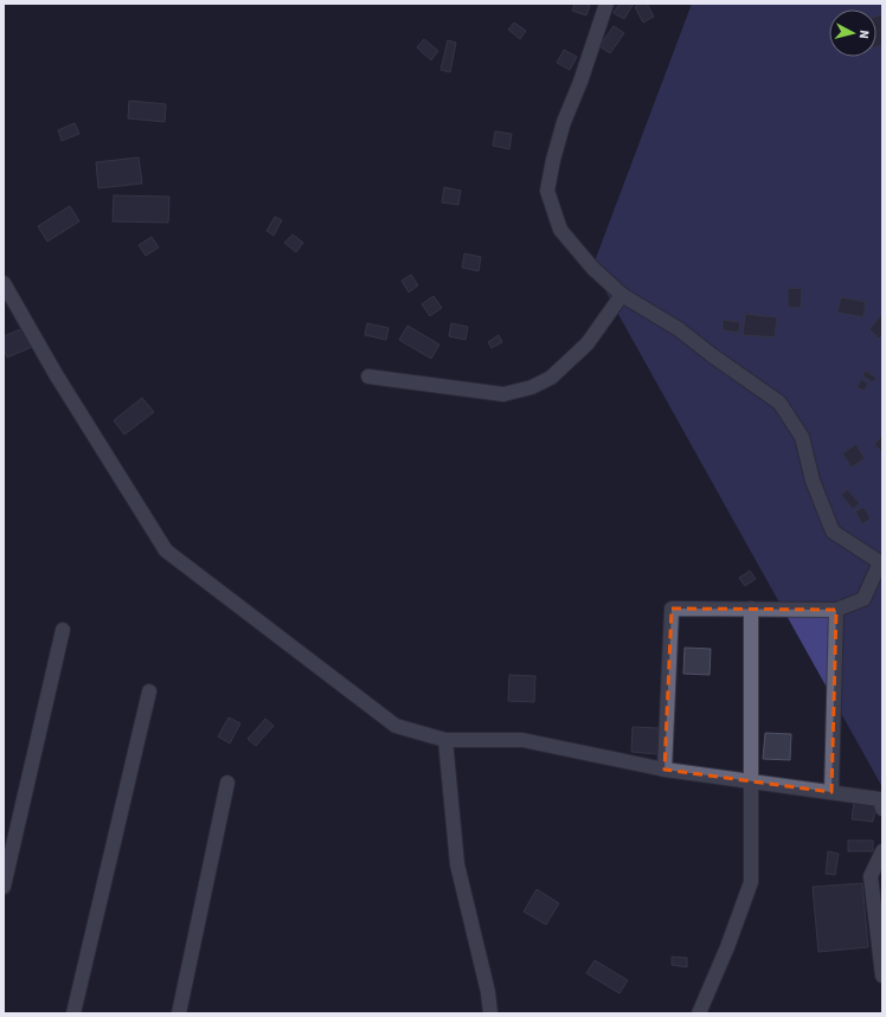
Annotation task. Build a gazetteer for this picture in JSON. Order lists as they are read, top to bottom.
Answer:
{
  "north": "right"
}
